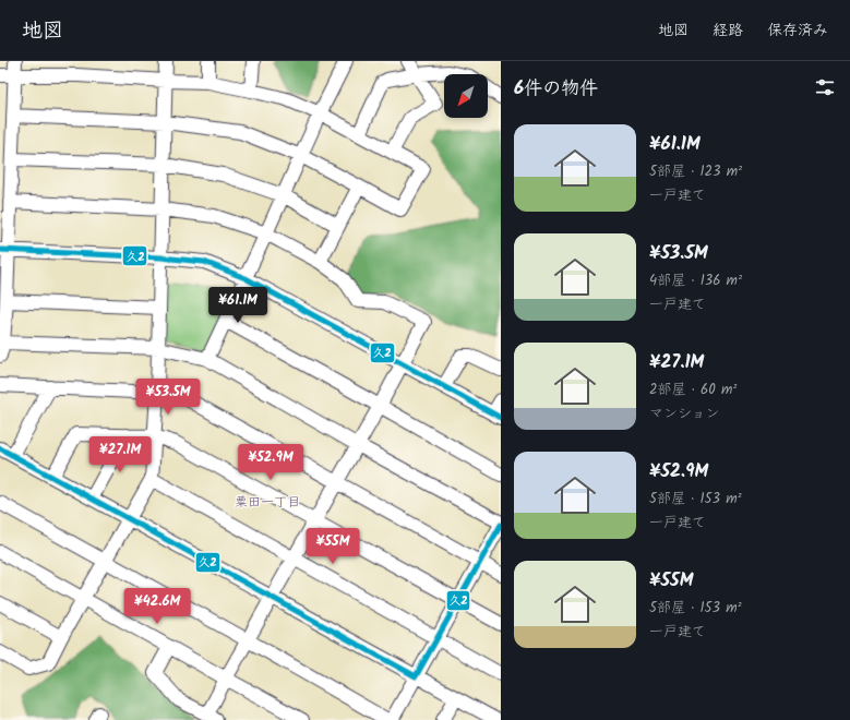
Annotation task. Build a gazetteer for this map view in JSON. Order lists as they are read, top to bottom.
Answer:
{
  "districts": ["粟田一丁目"],
  "lines": ["transit line 久2"],
  "north": "bottom left",
  "page": {
    "header": "地図",
    "nav": ["地図", "経路", "保存済み"],
    "heading": "6件の物件",
    "list": [
      {
        "name": "¥61.1M",
        "note": "5部屋 · 123 m² · 一戸建て"
      },
      {
        "name": "¥53.5M",
        "note": "4部屋 · 136 m² · 一戸建て"
      },
      {
        "name": "¥27.1M",
        "note": "2部屋 · 60 m² · マンション"
      },
      {
        "name": "¥52.9M",
        "note": "5部屋 · 153 m² · 一戸建て"
      },
      {
        "name": "¥55M",
        "note": "5部屋 · 153 m² · 一戸建て"
      }
    ],
    "price": [
      "¥61.1M",
      "¥53.5M",
      "¥27.1M",
      "¥52.9M",
      "¥55M",
      "¥42.6M"
    ]
  }
}
